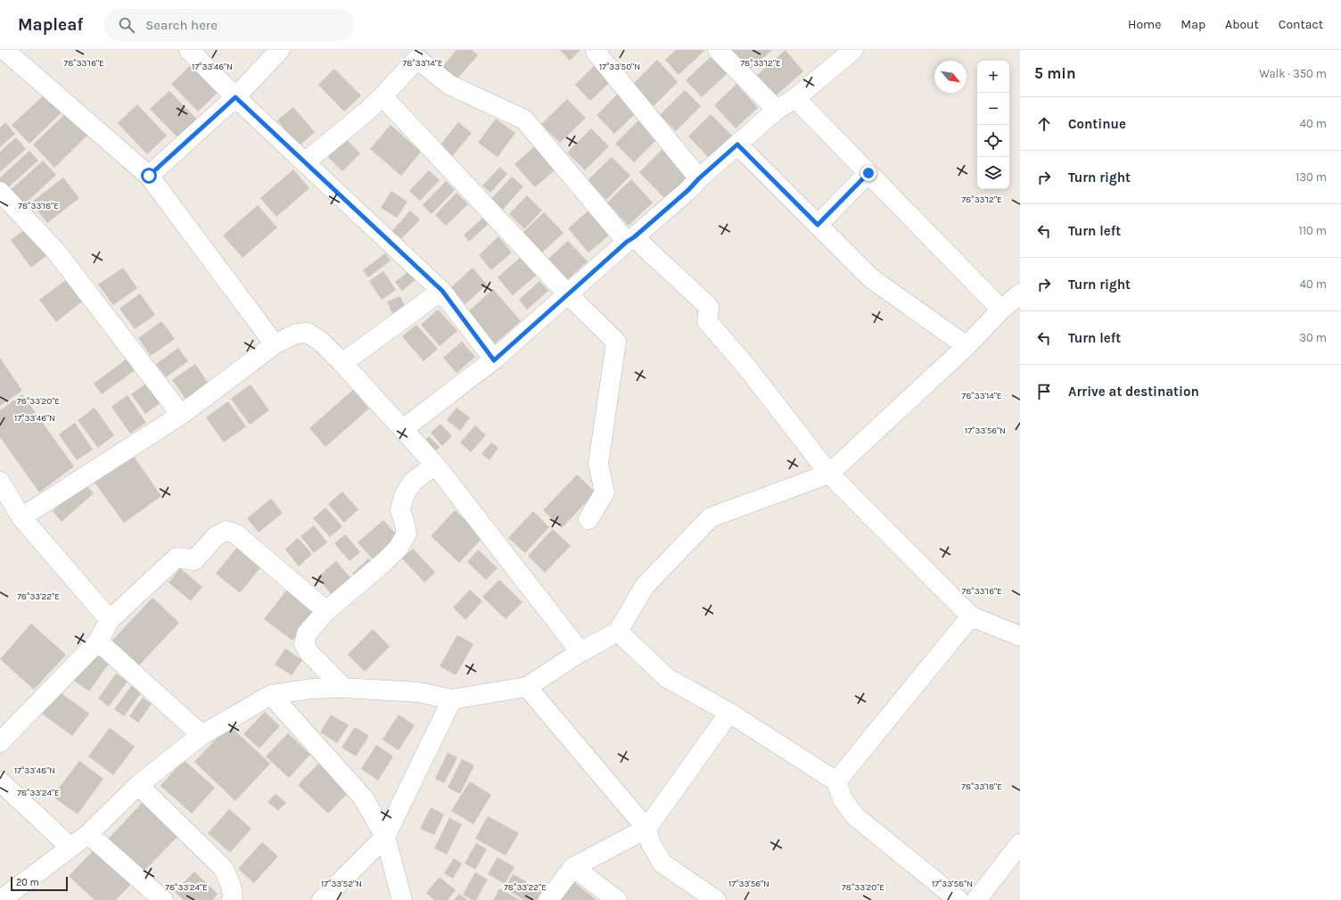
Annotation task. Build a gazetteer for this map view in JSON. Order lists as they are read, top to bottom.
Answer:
{
  "scale_bar": "20 m",
  "north": "bottom right",
  "page": {
    "header": "Mapleaf",
    "search": "Search here",
    "nav": [
      "Home",
      "Map",
      "About",
      "Contact"
    ],
    "heading": ["5 min", "Walk · 350 m"],
    "map_buttons": ["+", "−"],
    "list": [
      ["Continue", "40 m"],
      ["Turn right", "130 m"],
      ["Turn left", "110 m"],
      ["Turn right", "40 m"],
      ["Turn left", "30 m"],
      "Arrive at destination"
    ],
    "scale": "20 m"
  },
  "coordinates": [
    "78°33'14\"E",
    "78°33'16\"E",
    "78°33'12\"E",
    "17°33'46\"N",
    "17°33'50\"N",
    "78°33'18\"E",
    "78°33'20\"E",
    "17°33'56\"N",
    "78°33'22\"E",
    "17°33'48\"N",
    "78°33'24\"E",
    "17°33'52\"N",
    "17°33'58\"N"
  ]
}
